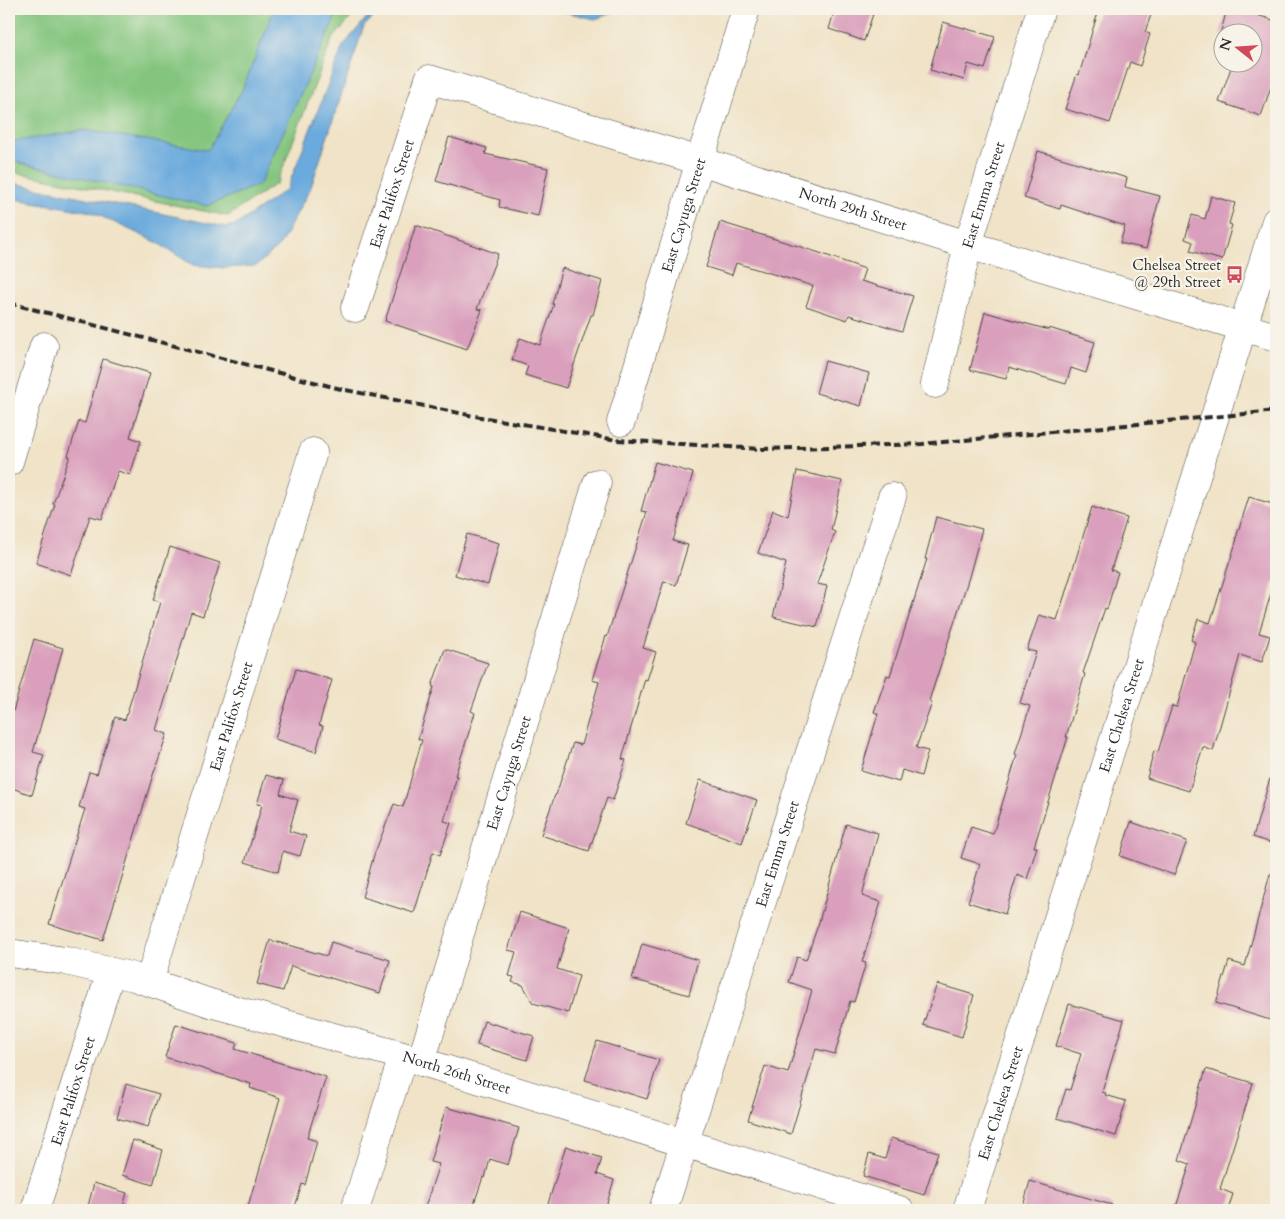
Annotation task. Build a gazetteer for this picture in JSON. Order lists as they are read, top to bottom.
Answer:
{
  "streets": {
    "street": [
      "East Palifox Street",
      "East Emma Street",
      "North 29th Street",
      "East Cayuga Street",
      "East Chelsea Street",
      "North 26th Street"
    ]
  },
  "crossings": [
    ["East Palifox Street", "North 29th Street"],
    ["East Palifox Street", "North 26th Street"],
    ["East Emma Street", "North 29th Street"],
    ["East Emma Street", "North 26th Street"],
    ["North 29th Street", "East Cayuga Street"],
    ["North 29th Street", "East Chelsea Street"],
    ["East Cayuga Street", "North 26th Street"]
  ],
  "places": {
    "bus stop": ["Chelsea Street @ 29th Street"]
  },
  "north": "left"
}
